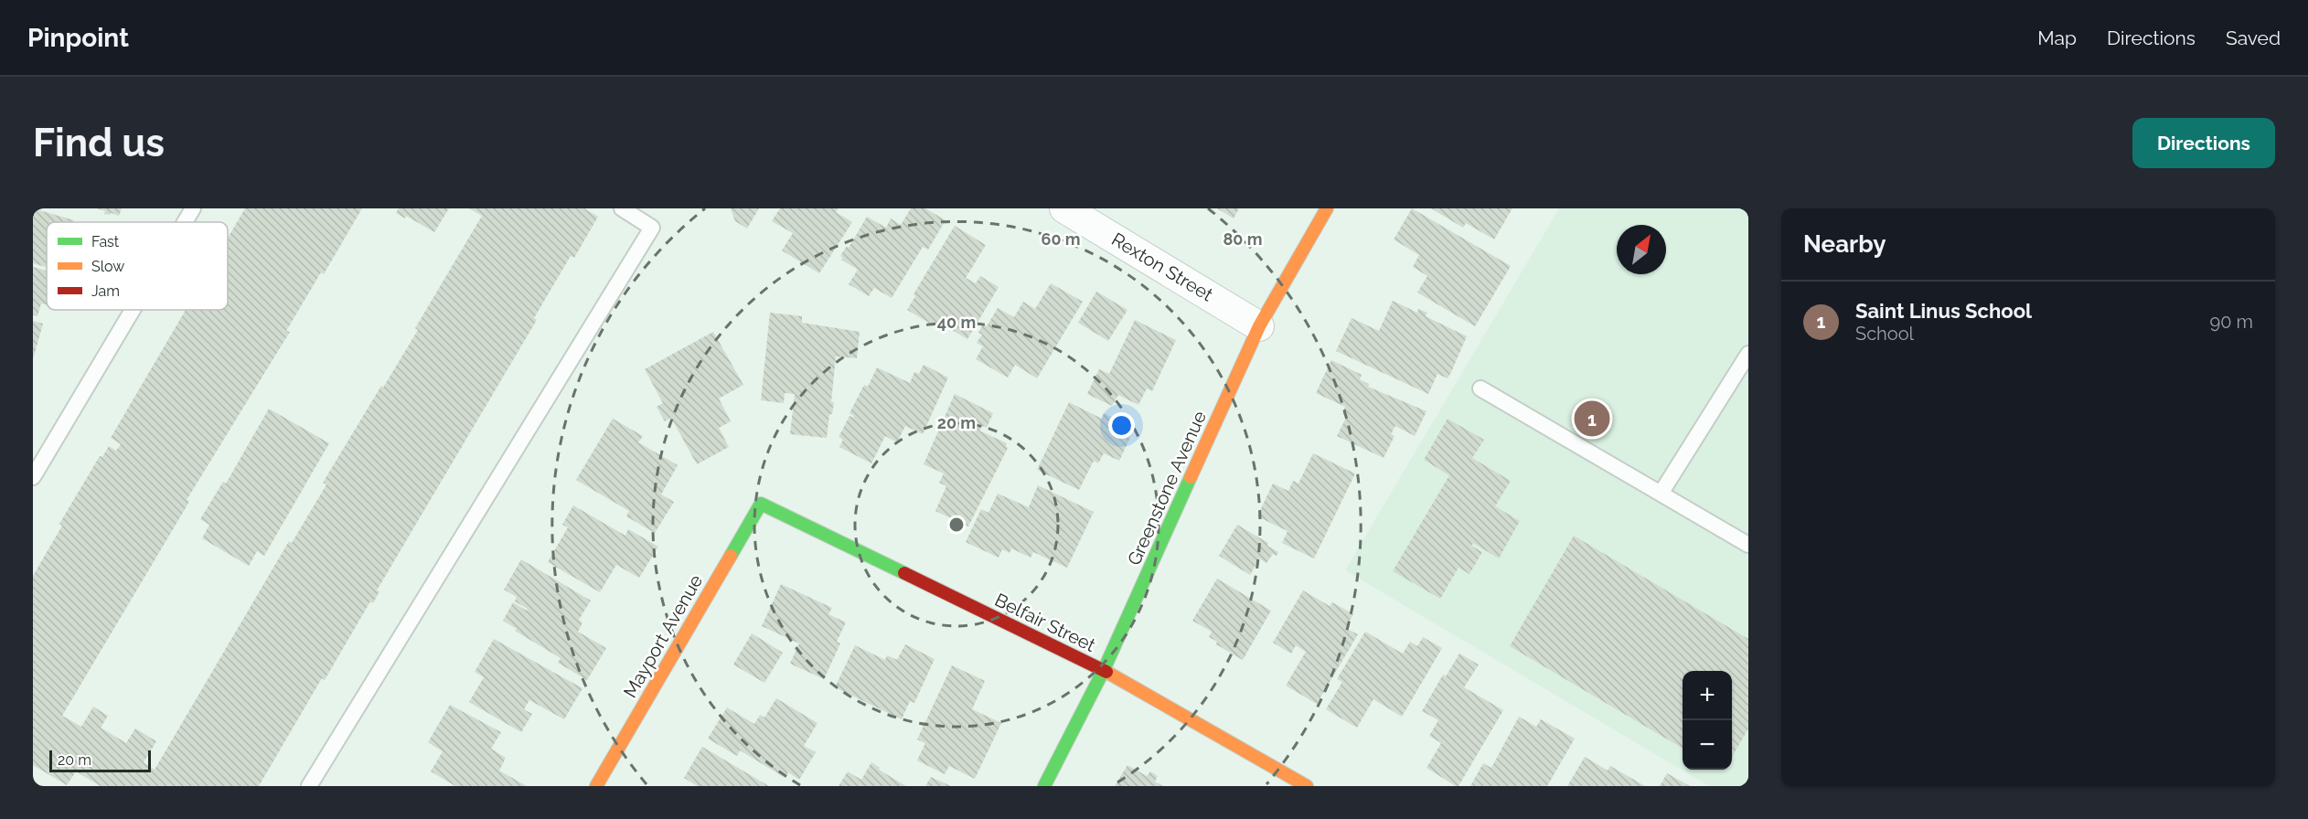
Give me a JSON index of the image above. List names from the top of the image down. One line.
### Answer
{"streets":{"street":["Rexton Street","Greenstone Avenue","Belfair Street","Mayport Avenue"]},"crossings":[["Rexton Street","Greenstone Avenue"],["Greenstone Avenue","Belfair Street"],["Belfair Street","Mayport Avenue"]],"legend":["Fast","Slow","Jam"],"scale_bar":"20 m","north":"top right","page":{"header":"Pinpoint","nav":["Map","Directions","Saved"],"buttons":"Directions","title":"Find us","heading":"Nearby","list":[{"mark":"1","name":"Saint Linus School","note":"School","value":"90 m"}],"pins":"1","map_buttons":["+","−"],"scale":"20 m"},"rings":["80 m","60 m","40 m","20 m"]}
